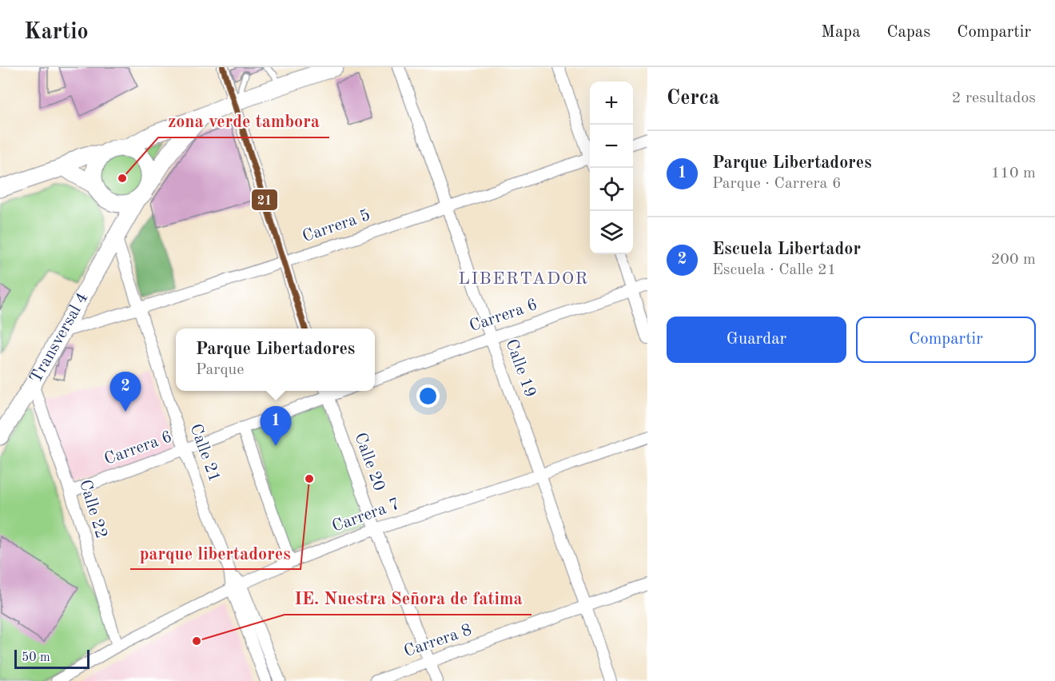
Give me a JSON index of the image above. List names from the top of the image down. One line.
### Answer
{"streets":{"main road":["Transversal 4"],"street":["Carrera 5","Carrera 6","Calle 19","Calle 21","Calle 20","Calle 22","Carrera 7","Carrera 8"]},"crossings":[["Carrera 5","Transversal 4"],["Carrera 5","Calle 19"],["Carrera 5","Calle 21"],["Carrera 6","Calle 19"],["Carrera 6","Calle 21"],["Carrera 6","Calle 20"],["Carrera 6","Calle 22"],["Transversal 4","Calle 21"],["Transversal 4","Calle 22"],["Calle 19","Carrera 7"],["Calle 19","Carrera 8"],["Calle 21","Carrera 7"],["Calle 20","Carrera 7"],["Calle 20","Carrera 8"],["Calle 22","Carrera 7"]],"districts":["LIBERTADOR"],"places":["zona verde tambora","parque libertadores","IE. Nuestra Señora de fatima"],"lines":["transit line 21"],"scale_bar":"50 m","page":{"header":"Kartio","nav":["Mapa","Capas","Compartir"],"heading":["Cerca","2 resultados"],"map_buttons":["+","−"],"list":[{"mark":"1","name":"Parque Libertadores","note":"Parque · Carrera 6","value":"110 m"},{"mark":"2","name":"Escuela Libertador","note":"Escuela · Calle 21","value":"200 m"}],"buttons":["Guardar","Compartir"],"popup":["Parque Libertadores","Parque"],"pins":["2","1"],"scale":"50 m"}}
